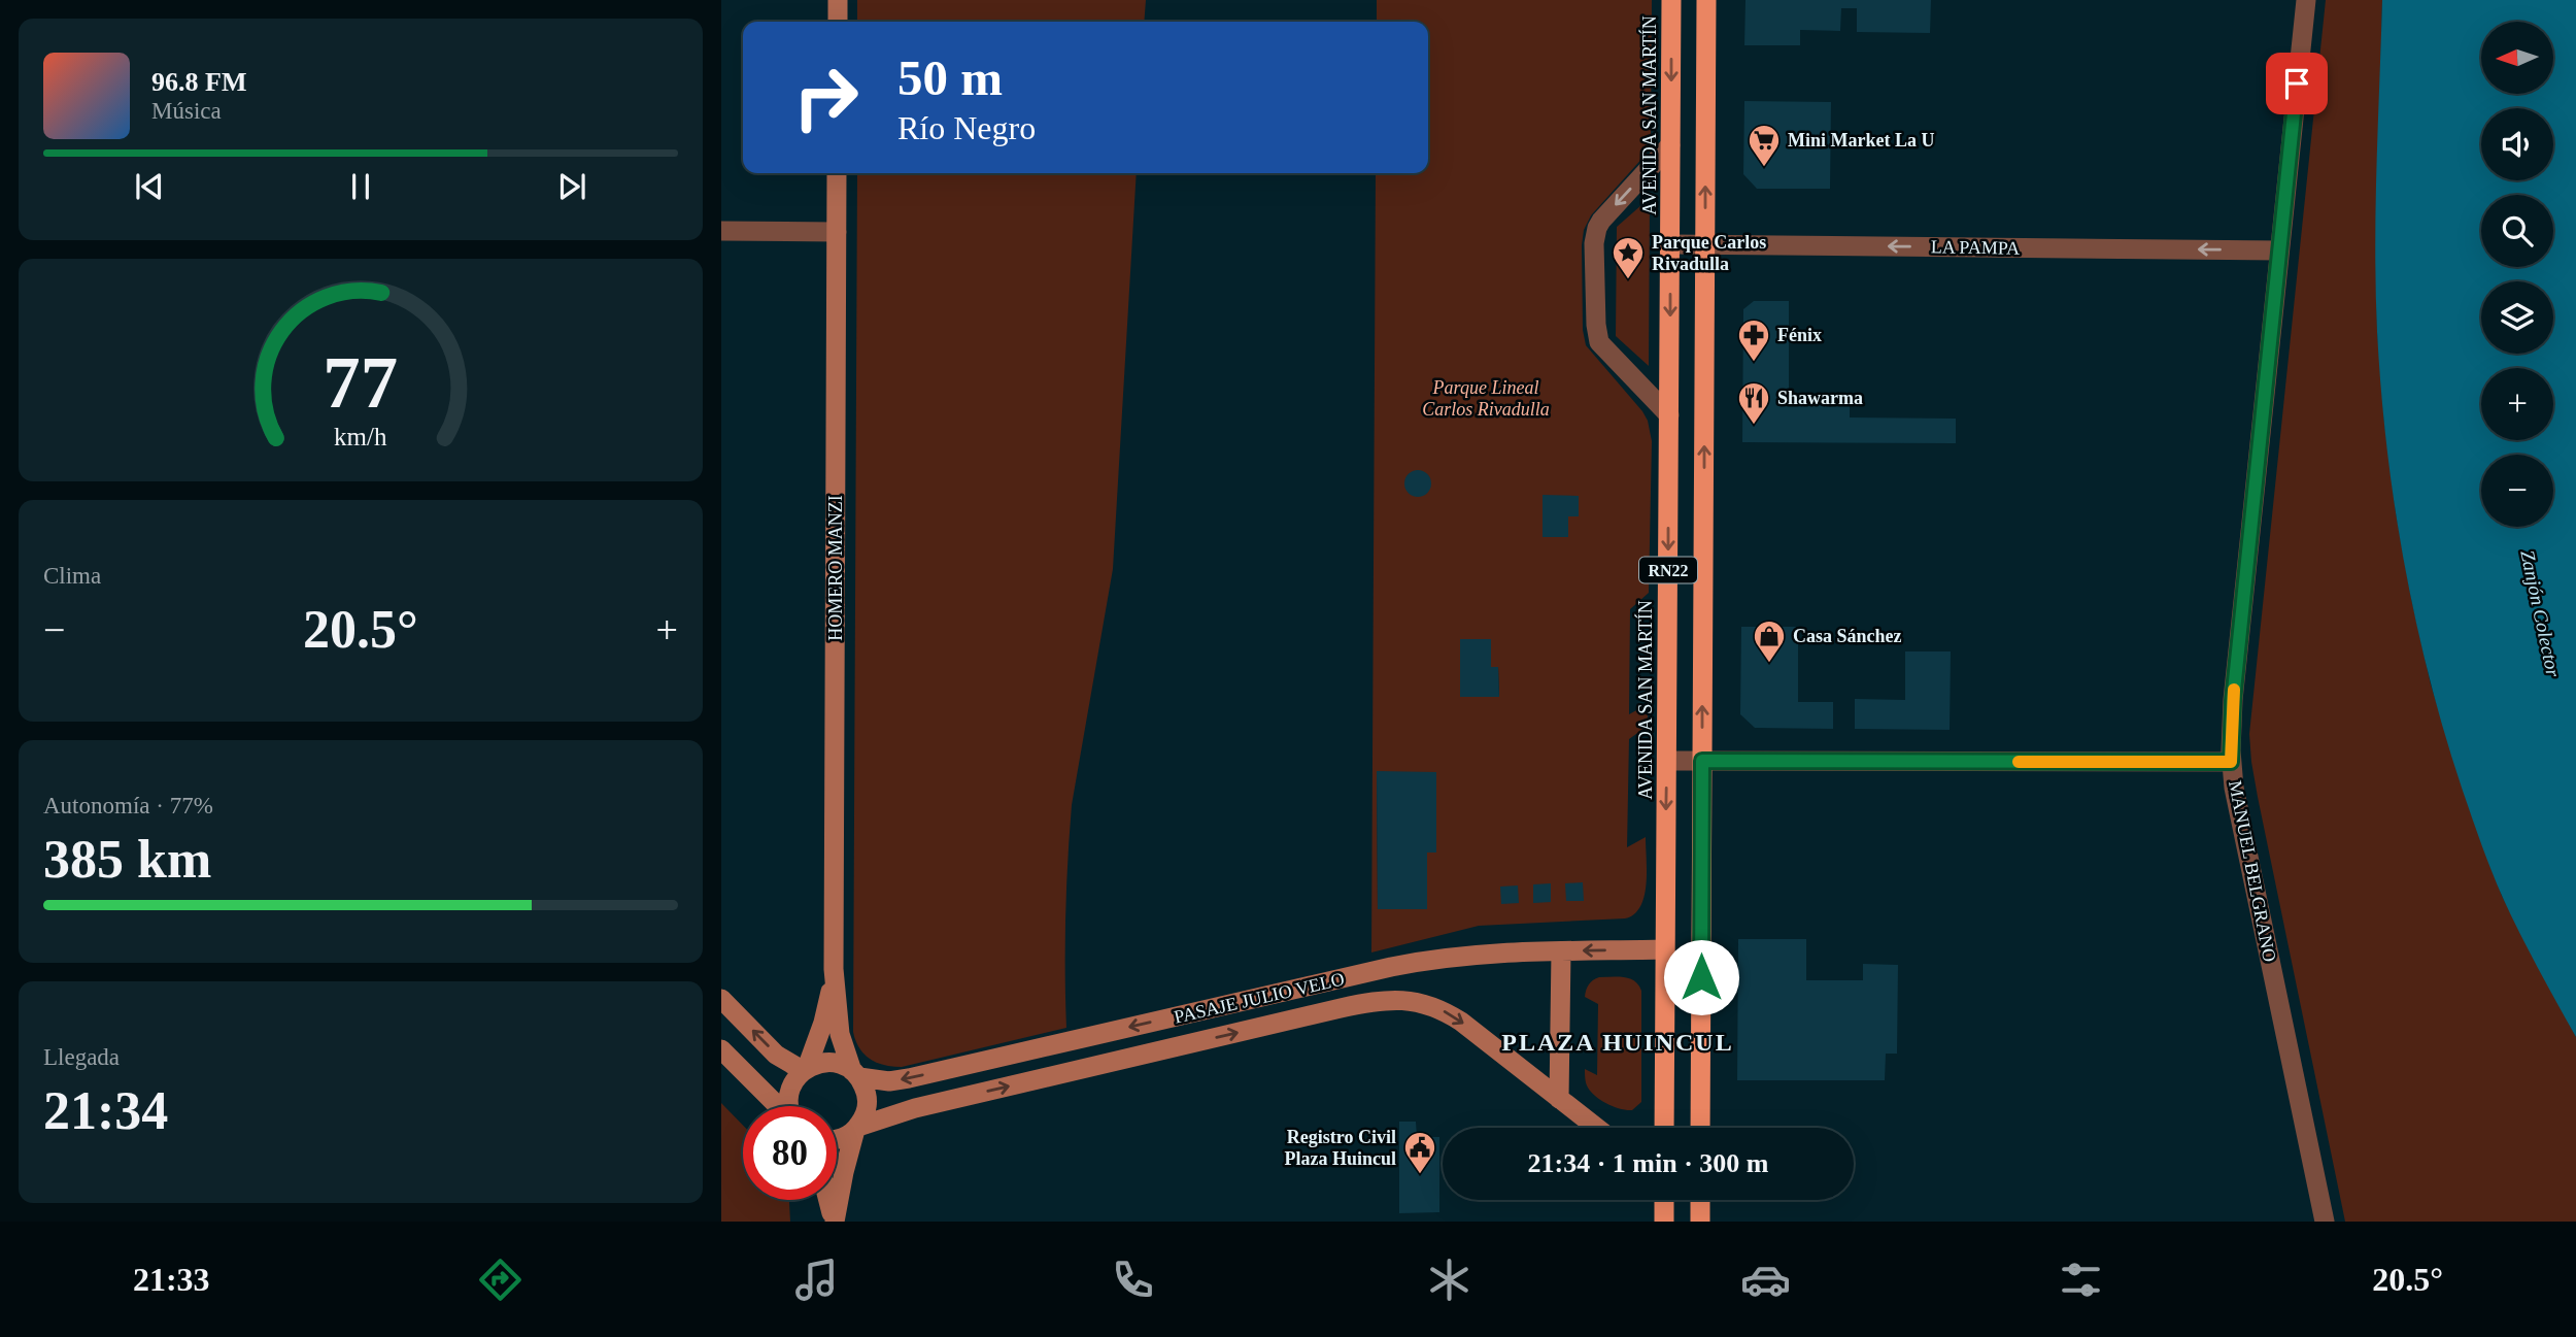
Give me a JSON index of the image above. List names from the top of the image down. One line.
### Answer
{"streets":{"highway":["AVENIDA SAN MARTÍN","RN22"],"main road":["HOMERO MANZI","PASAJE JULIO VELO"],"street":["LA PAMPA","MANUEL BELGRANO"]},"crossings":[["AVENIDA SAN MARTÍN","LA PAMPA"],["AVENIDA SAN MARTÍN","PASAJE JULIO VELO"],["LA PAMPA","RN22"],["LA PAMPA","MANUEL BELGRANO"],["HOMERO MANZI","PASAJE JULIO VELO"]],"one_way":["LA PAMPA"],"districts":["PLAZA HUINCUL"],"water":["Zanjón Colector"],"parks":["Parque Lineal Carlos Rivadulla"],"places":{"supermarket":["Mini Market La U"],"place":["Parque Carlos Rivadulla"],"pharmacy":["Fénix"],"restaurant":["Shawarma"],"shop":["Casa Sánchez"],"public building":["Registro Civil Plaza Huincul"]},"north":"left","page":{"map_buttons":["+","−"],"turn":["50 m","Río Negro"],"song":["96.8 FM","Música"],"tile":["Clima",["Autonomía · 77%","385 km"],["Llegada","21:34"]],"heat":["−","20.5°","+"],"limit":"80","trip":"21:34 · 1 min · 300 m","tabs":["21:33","20.5°"],"gauge":["77","km/h"]}}
